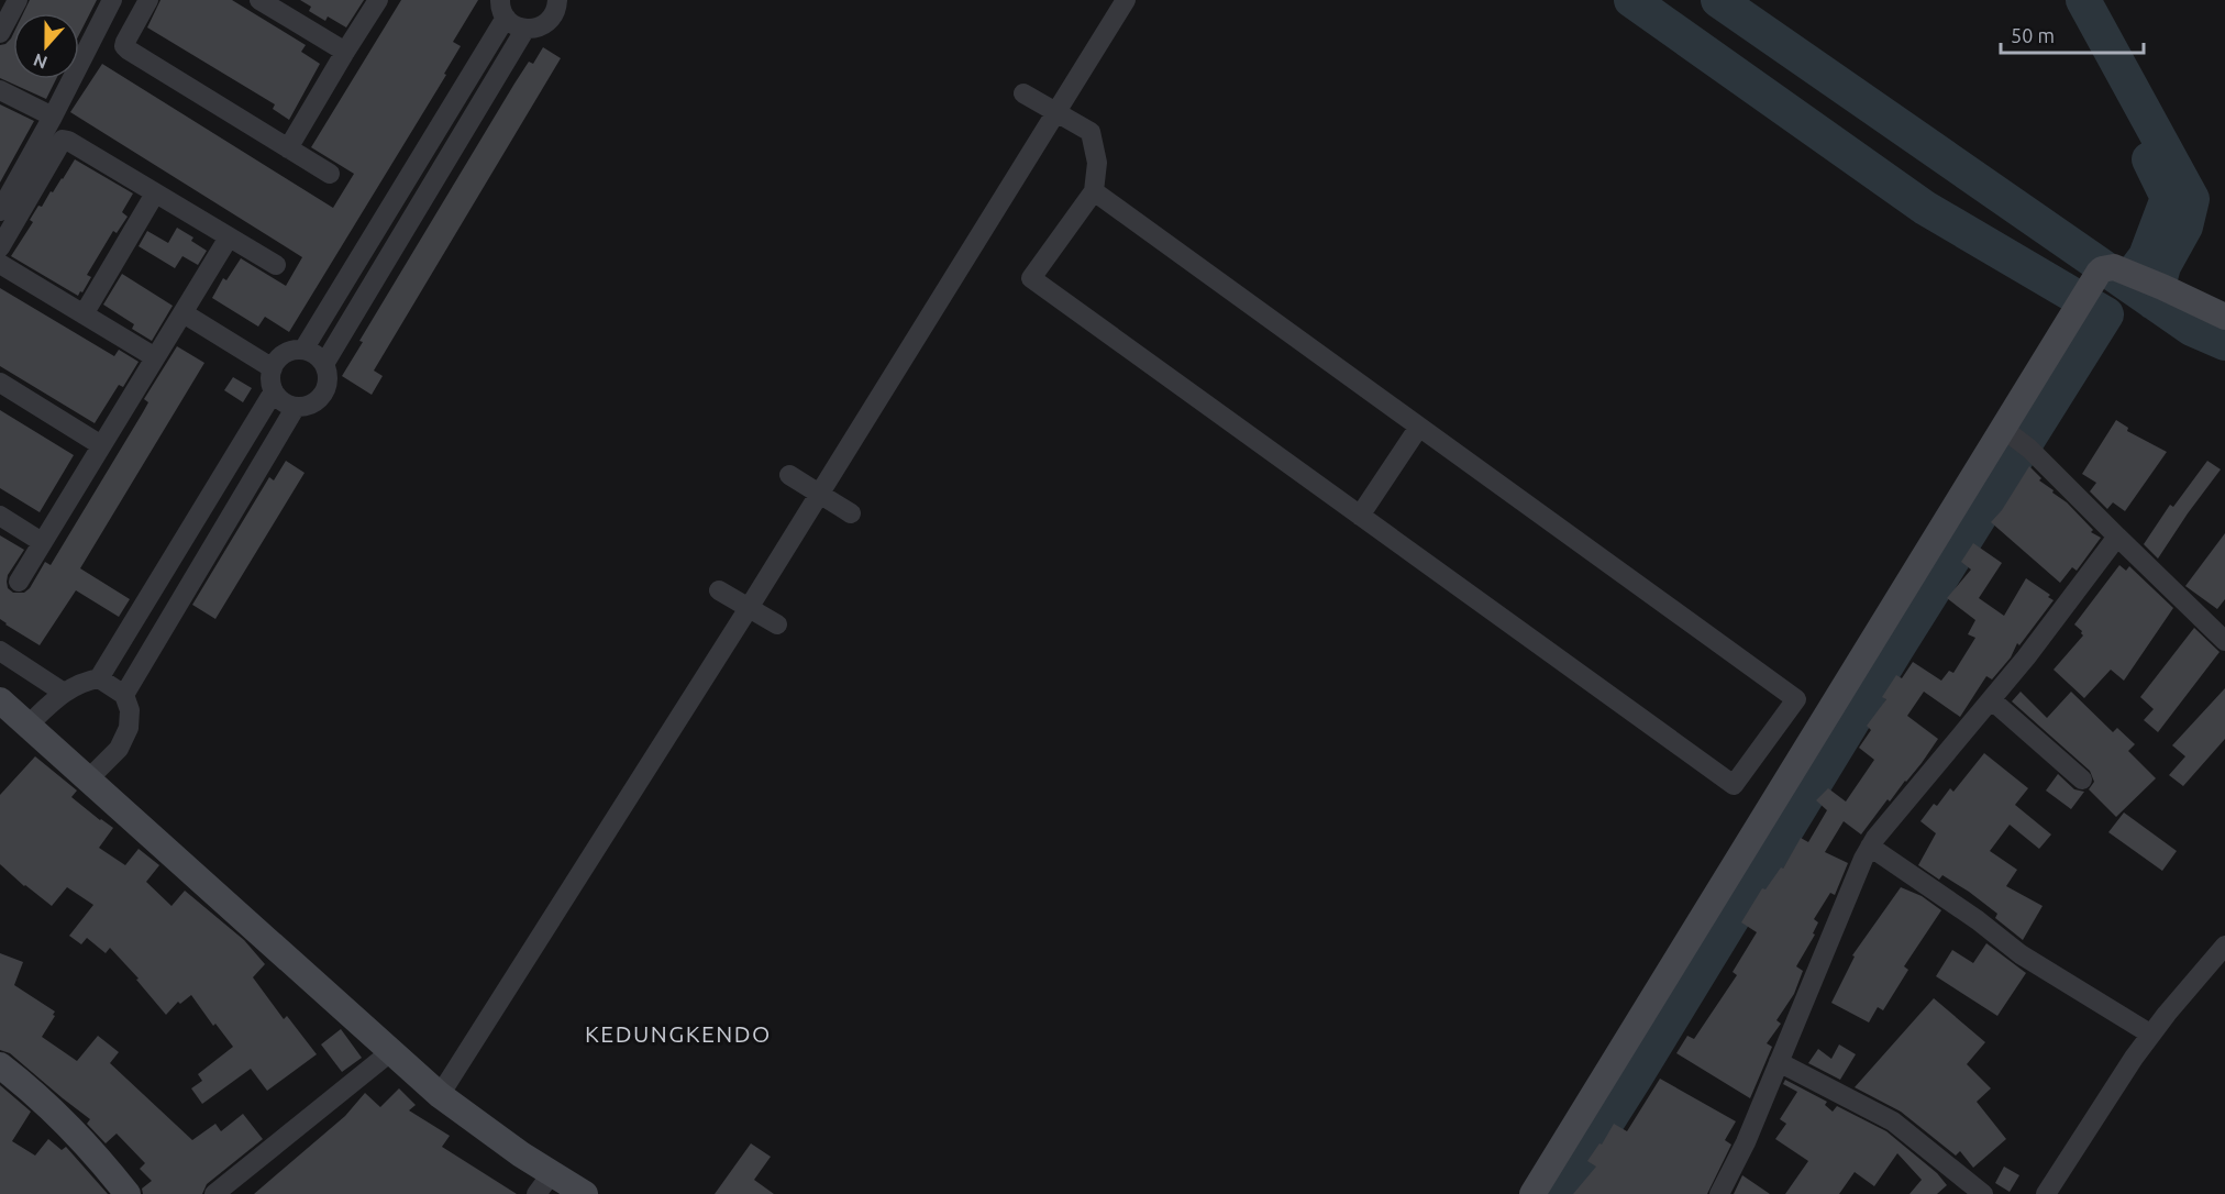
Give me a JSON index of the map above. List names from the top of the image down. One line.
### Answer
{"districts":["KEDUNGKENDO"],"scale_bar":"50 m","north":"bottom"}
